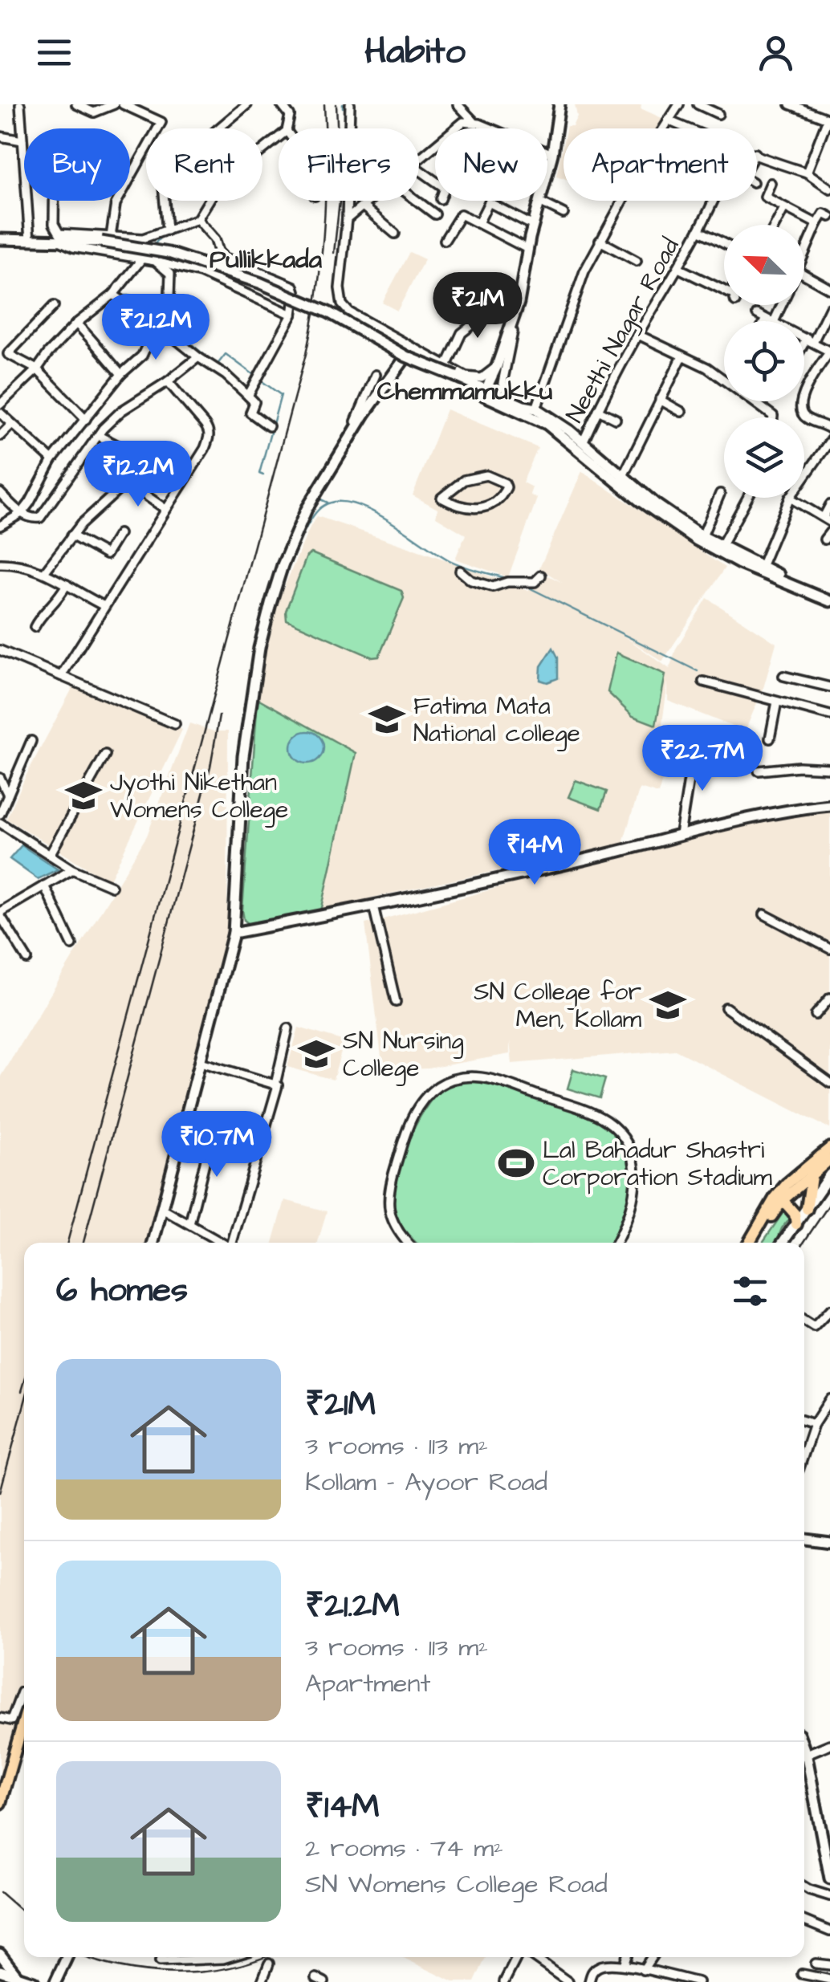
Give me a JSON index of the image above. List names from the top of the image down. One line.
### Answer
{"streets":{"street":["Neethi Nagar Road"]},"districts":["Pullikkada","Chemmamukku"],"places":{"school or university":["Fatima Mata National college","Jyothi Nikethan Womens College","SN College for Men, Kollam","SN Nursing College"],"sports":["Lal Bahadur Shastri Corporation Stadium"]},"north":"top left","page":{"header":"Habito","chip":["Buy","Rent","Filters","New","Apartment"],"price":["₹21M","₹21.2M","₹12.2M","₹22.7M","₹14M","₹10.7M"],"heading":"6 homes","list":[{"name":"₹21M","note":"3 rooms · 113 m² · Kollam - Ayoor Road"},{"name":"₹21.2M","note":"3 rooms · 113 m² · Apartment"},{"name":"₹14M","note":"2 rooms · 74 m² · SN Womens College Road"}]}}
